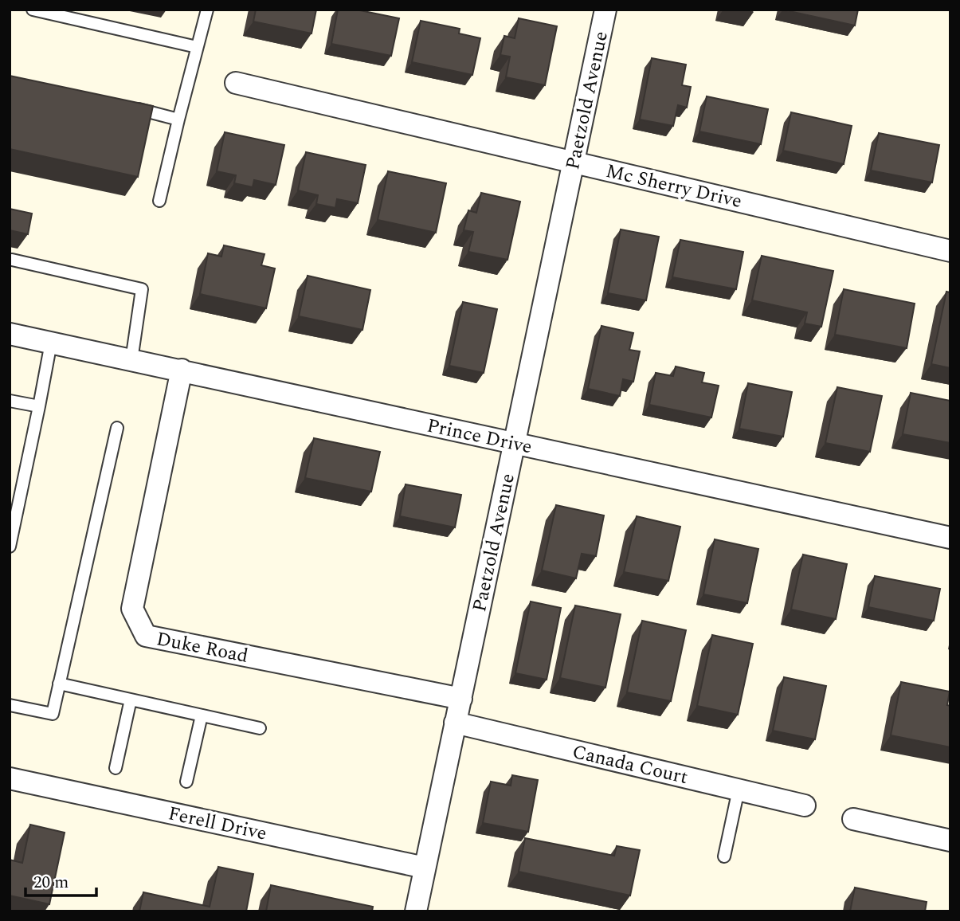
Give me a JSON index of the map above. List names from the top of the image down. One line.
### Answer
{"streets":{"street":["Paetzold Avenue","Mc Sherry Drive","Prince Drive","Duke Road","Canada Court","Ferell Drive"]},"crossings":[["Paetzold Avenue","Mc Sherry Drive"],["Paetzold Avenue","Prince Drive"],["Paetzold Avenue","Duke Road"],["Paetzold Avenue","Canada Court"],["Paetzold Avenue","Ferell Drive"],["Prince Drive","Duke Road"]],"scale_bar":"20 m"}
